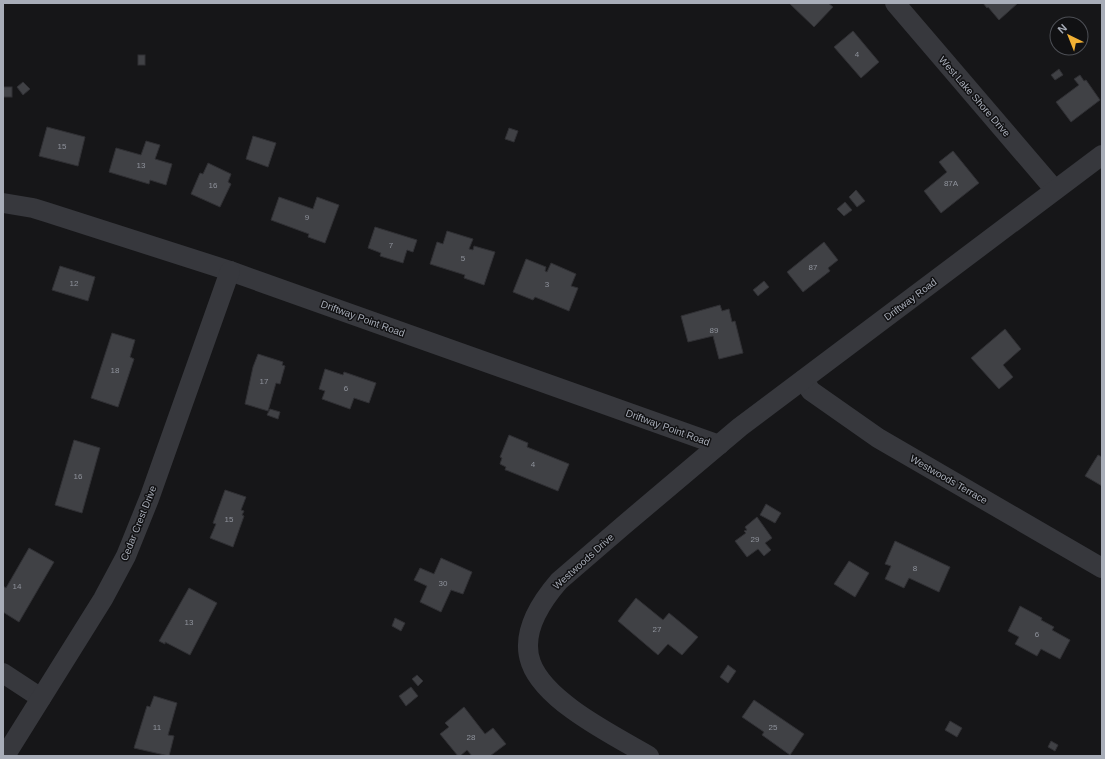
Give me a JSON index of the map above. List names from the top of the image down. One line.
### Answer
{"streets":{"street":["West Lake Shore Drive","Driftway Road","Driftway Point Road","Westwoods Terrace","Cedar Crest Drive","Westwoods Drive"]},"crossings":[["West Lake Shore Drive","Driftway Road"],["Driftway Road","Driftway Point Road"],["Driftway Road","Westwoods Terrace"],["Driftway Road","Westwoods Drive"],["Driftway Point Road","Cedar Crest Drive"],["Driftway Point Road","Westwoods Drive"]],"house_numbers":["4","15","13","87A","16","9","7","5","87","12","3","89","18","17","6","4","16","15","29","8","30","14","13","27","6","11","25","28"],"north":"top left"}
